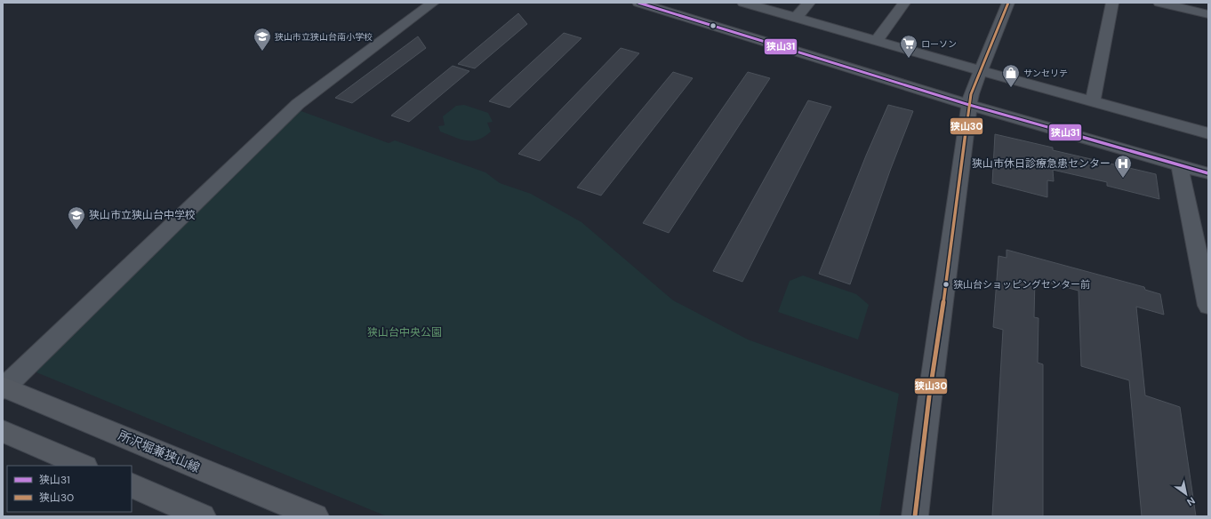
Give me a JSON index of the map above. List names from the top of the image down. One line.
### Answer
{"streets":{"main road":["所沢堀兼狭山線"]},"parks":["狭山台中央公園"],"places":{"school or university":["狭山市立狭山台南小学校","狭山市立狭山台中学校"],"supermarket":["ローソン"],"shop":["サンセリテ"],"hospital":["狭山市休日診療急患センター"],"other":["狭山台ショッピングセンター前"]},"lines":["transit line 狭山31","transit line 狭山30"],"legend":["狭山31","狭山30"],"north":"bottom right"}
